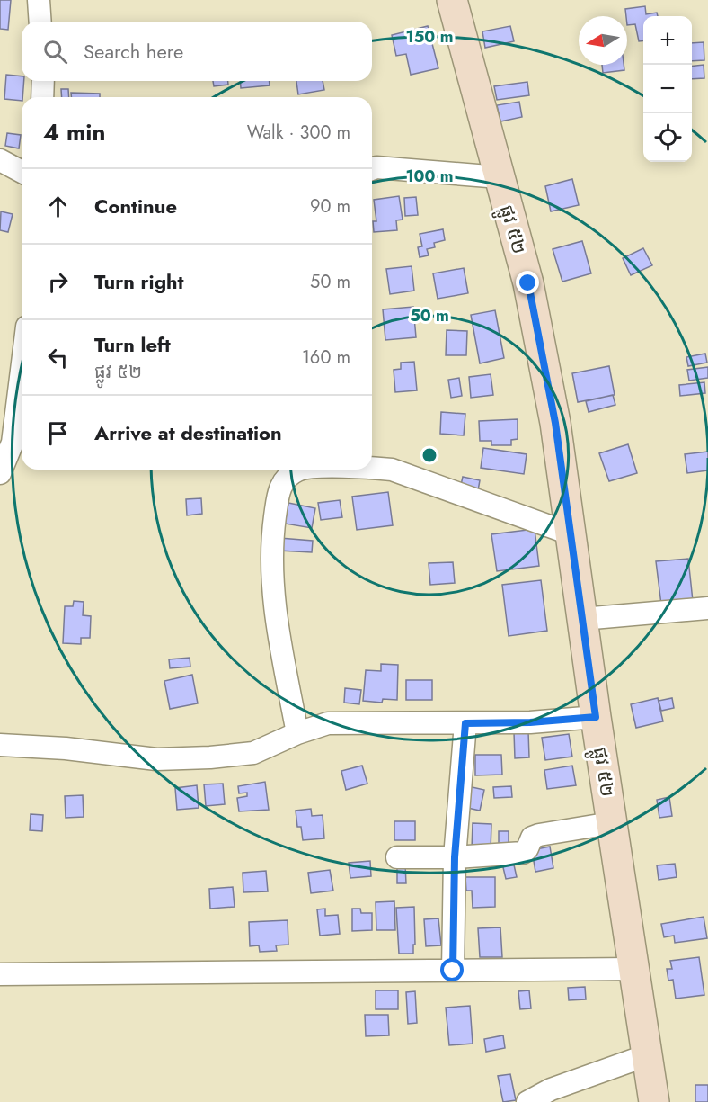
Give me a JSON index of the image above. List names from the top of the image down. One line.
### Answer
{"streets":{"street":["ផ្លូវ ៥២"]},"north":"left","page":{"map_buttons":["+","−"],"search":"Search here","heading":["4 min","Walk · 300 m"],"list":[["Continue","90 m"],["Turn right","50 m"],["Turn left","ផ្លូវ ៥២","160 m"],"Arrive at destination"]},"rings":["150 m","100 m","50 m"]}
